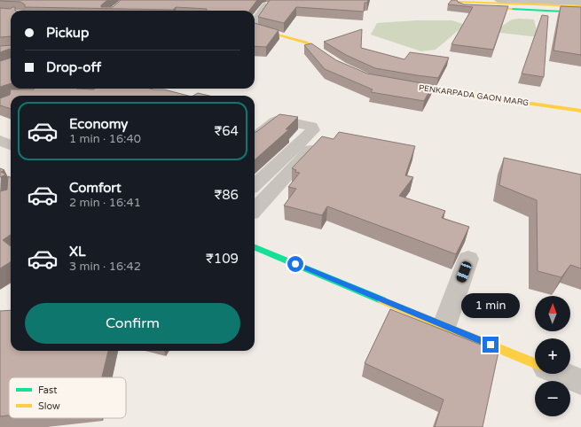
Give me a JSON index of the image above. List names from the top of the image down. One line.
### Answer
{"streets":{"street":["PENKARPADA GAON MARG"]},"legend":["Fast","Slow"],"north":"top","page":{"banner":["Pickup","Drop-off"],"list":[{"name":"Economy","note":"1 min · 16:40","value":"₹64"},{"name":"Comfort","note":"2 min · 16:41","value":"₹86"},{"name":"XL","note":"3 min · 16:42","value":"₹109"}],"bubble":"1 min","map_buttons":["+","−"],"buttons":"Confirm"}}
